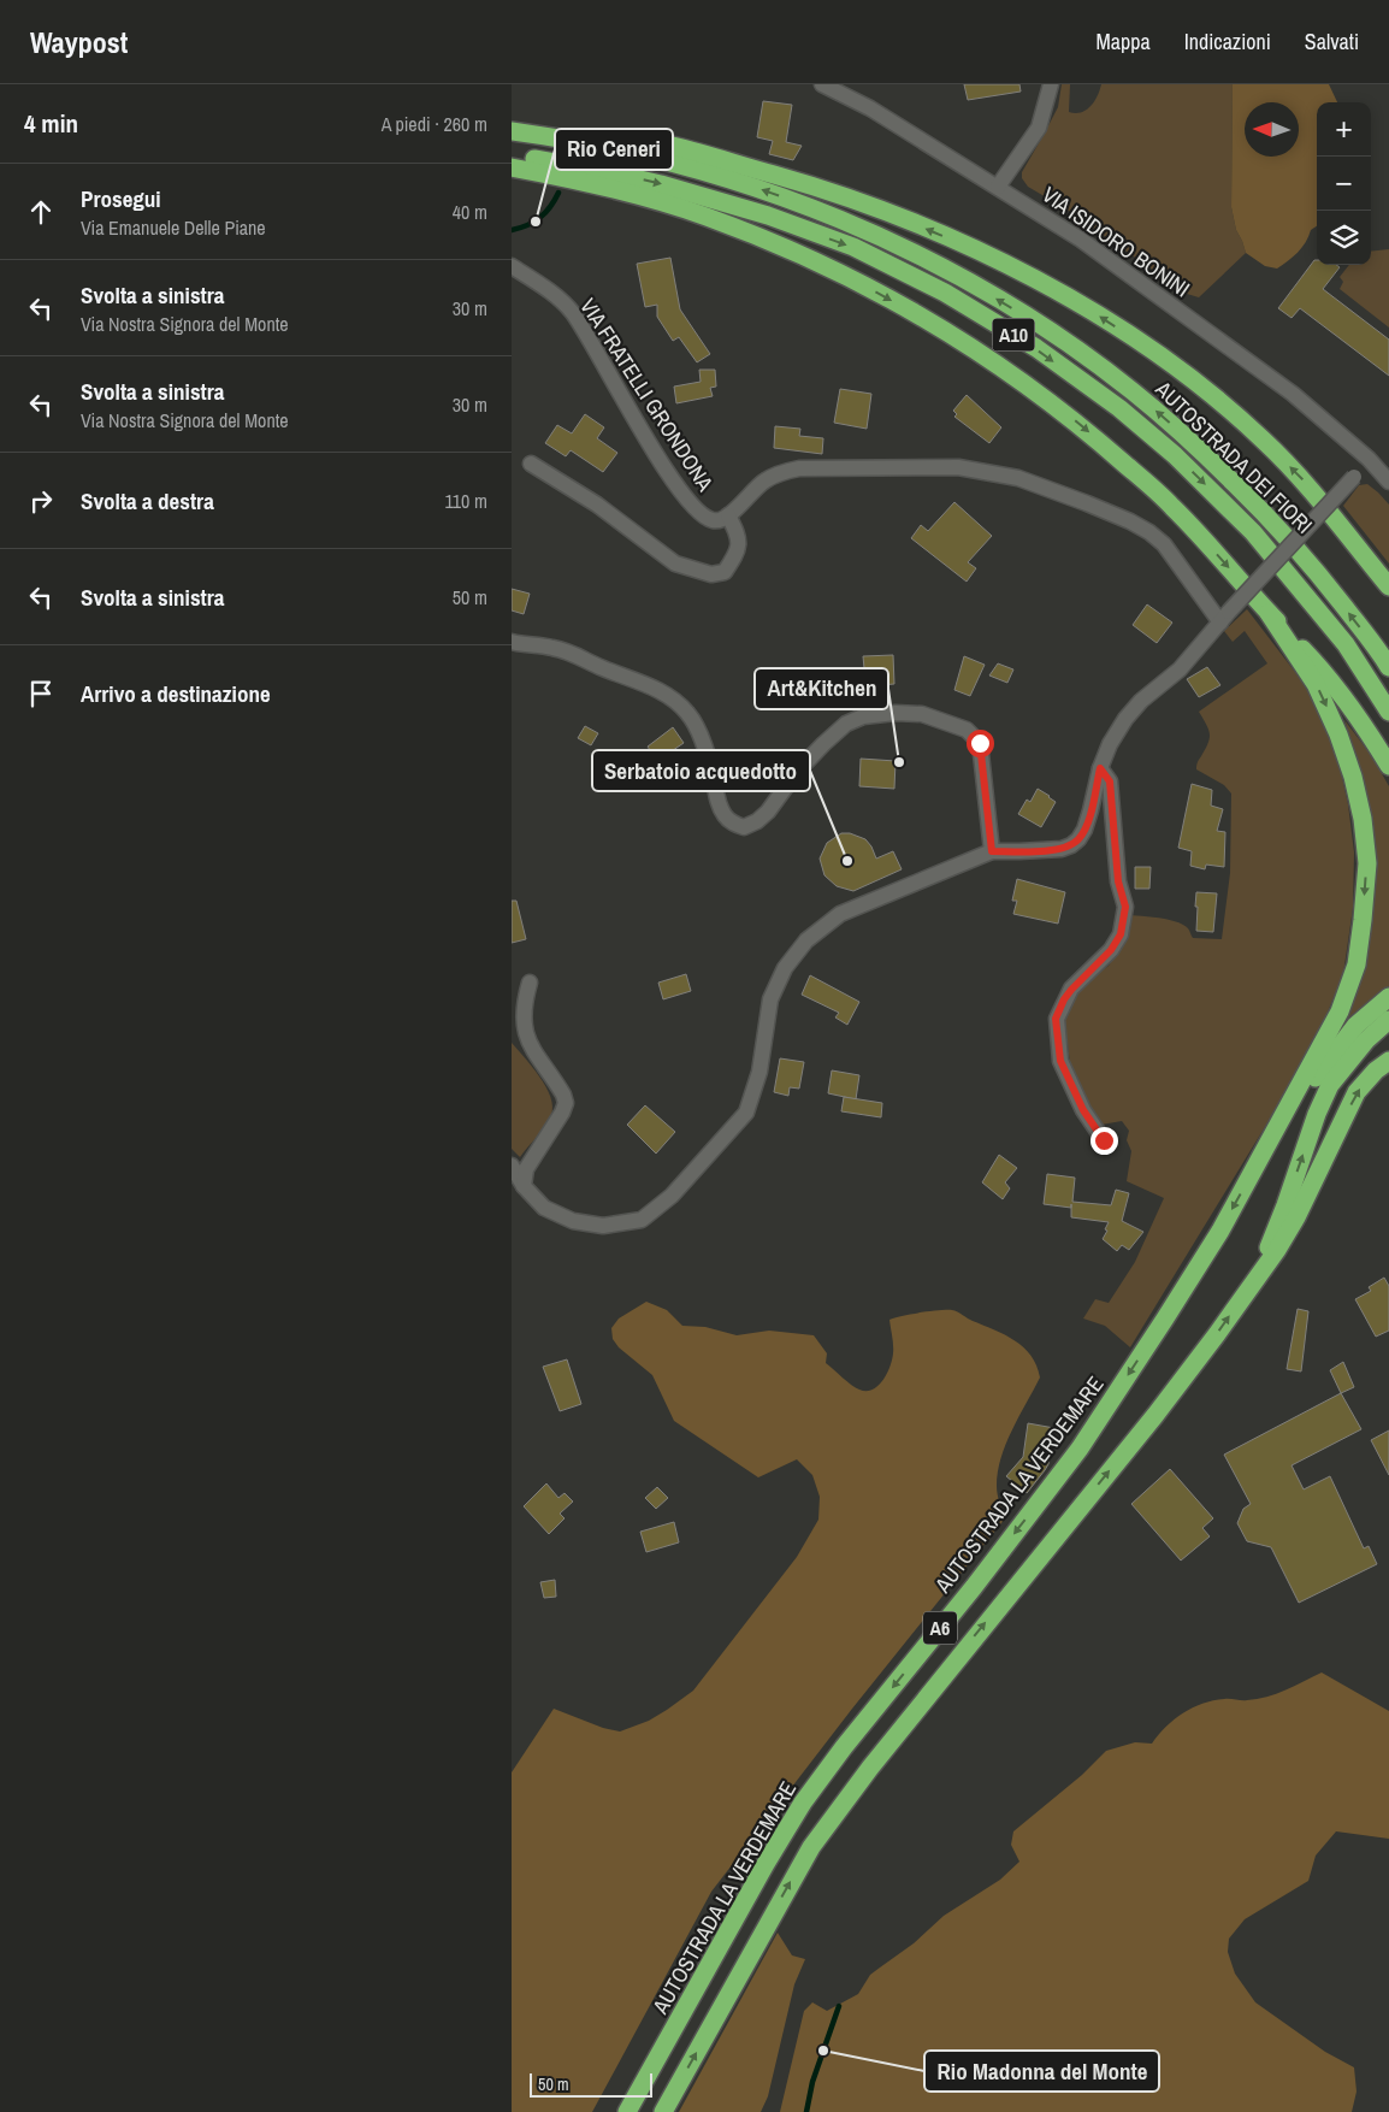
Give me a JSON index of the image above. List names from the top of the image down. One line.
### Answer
{"streets":{"highway":["A10","AUTOSTRADA DEI FIORI","AUTOSTRADA LA VERDEMARE","A6"],"street":["VIA ISIDORO BONINI","VIA FRATELLI GRONDONA"]},"crossings":[["A10","AUTOSTRADA DEI FIORI"]],"places":["Rio Ceneri","Art&Kitchen","Serbatoio acquedotto","Rio Madonna del Monte"],"scale_bar":"50 m","north":"left","page":{"header":"Waypost","nav":["Mappa","Indicazioni","Salvati"],"heading":["4 min","A piedi · 260 m"],"map_buttons":["+","−"],"list":[["Prosegui","Via Emanuele Delle Piane","40 m"],["Svolta a sinistra","Via Nostra Signora del Monte","30 m"],["Svolta a sinistra","Via Nostra Signora del Monte","30 m"],["Svolta a destra","110 m"],["Svolta a sinistra","50 m"],"Arrivo a destinazione"],"scale":"50 m"}}
